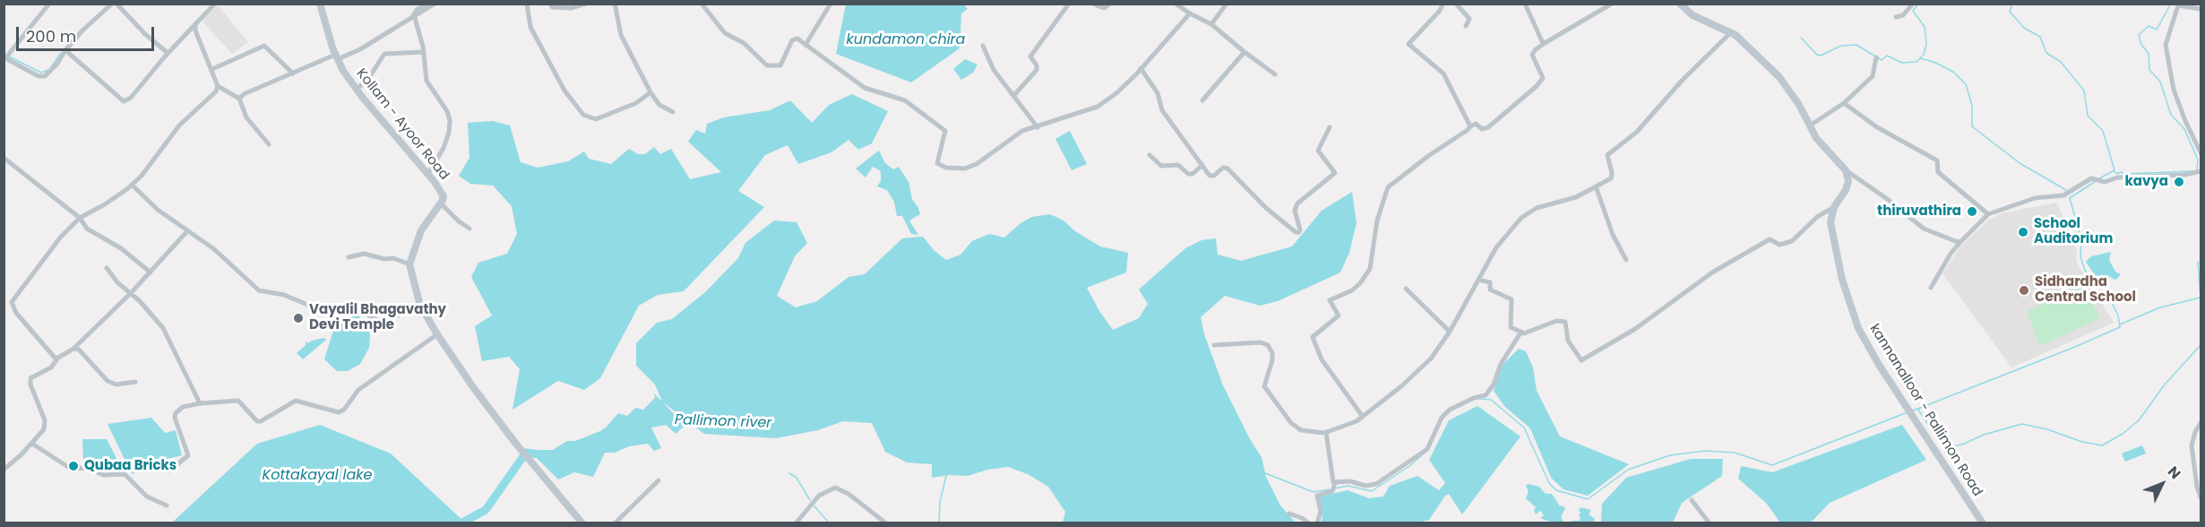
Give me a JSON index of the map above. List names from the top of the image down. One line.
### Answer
{"streets":{"street":["Kollam - Ayoor Road","kannanalloor - Pallimon Road"]},"water":["kundamon chira","Pallimon river","Kottakayal lake"],"places":["kavya","thiruvathira","School Auditorium","Sidhardha Central School","Vayalil Bhagavathy Devi Temple","Qubaa Bricks"],"scale_bar":"200 m","north":"top right"}
